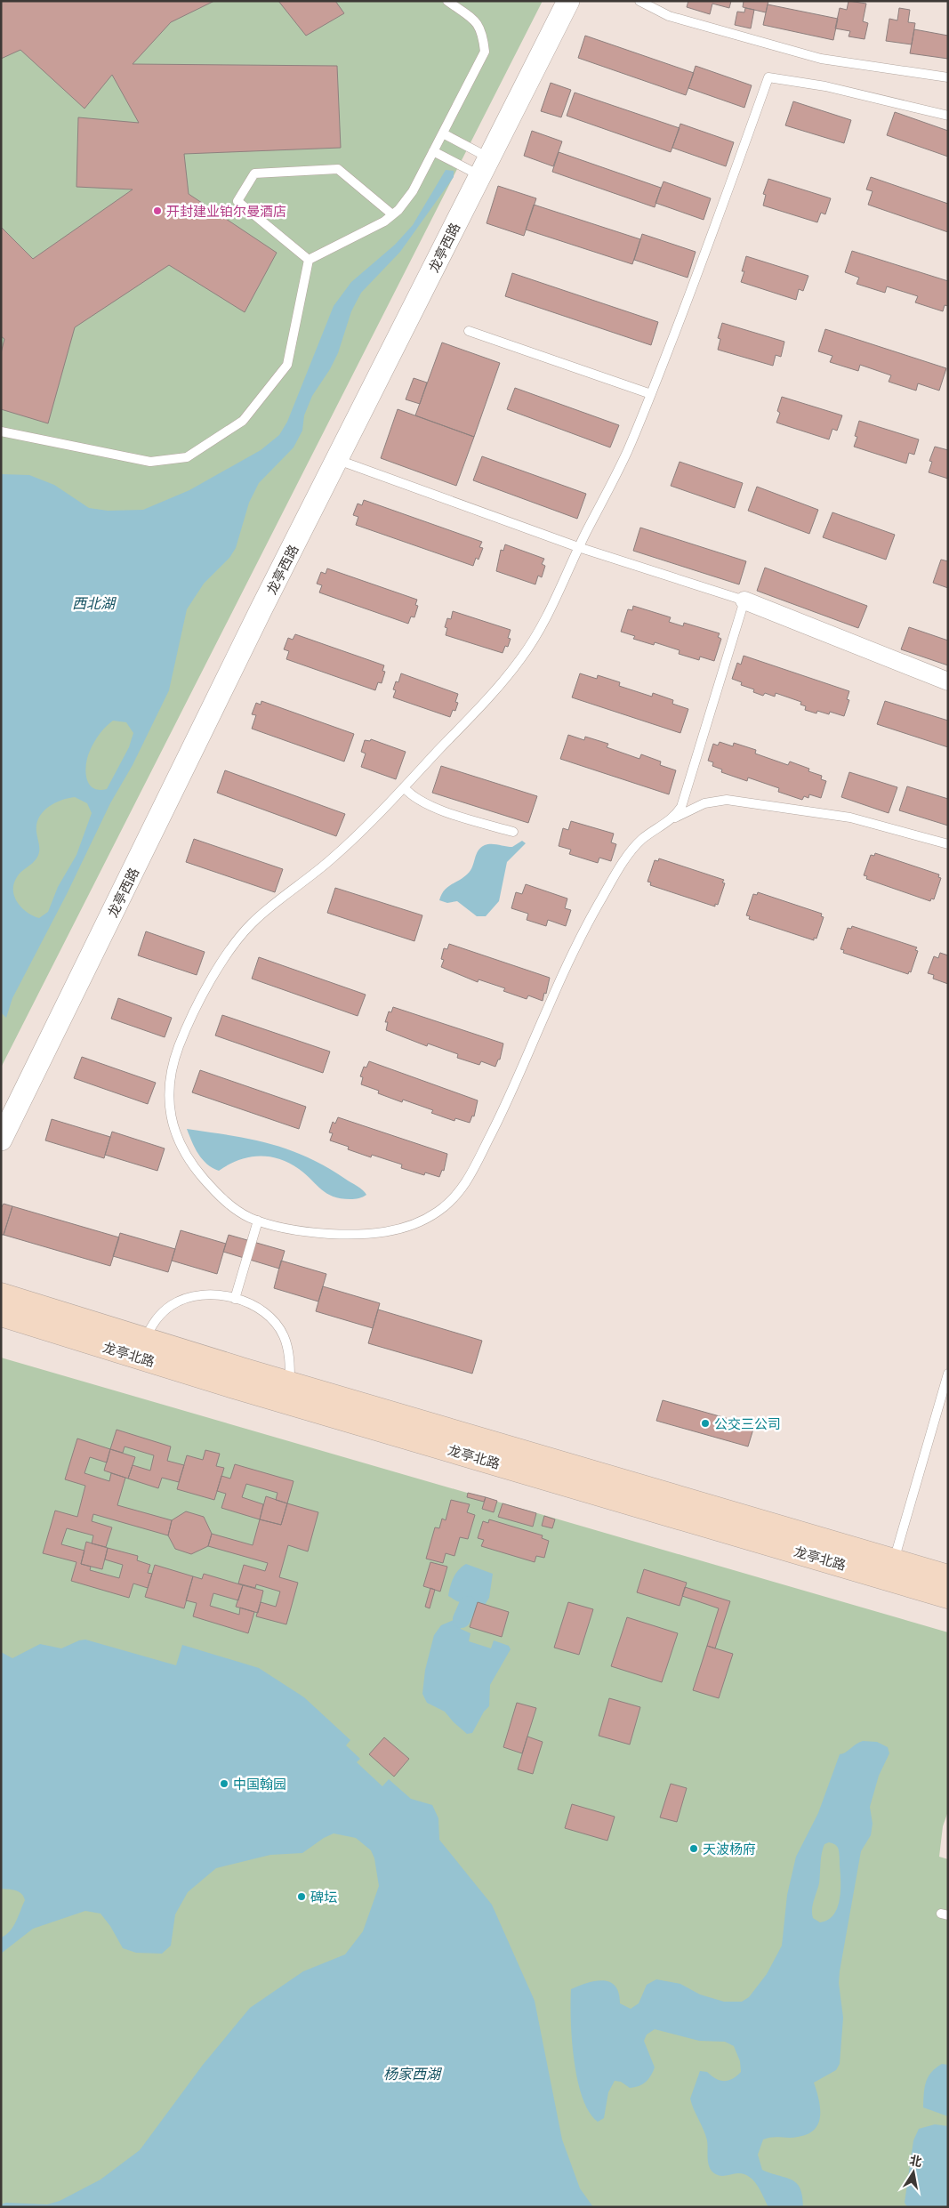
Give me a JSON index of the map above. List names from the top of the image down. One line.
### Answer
{"streets":{"main road":["龙亭北路"],"street":["龙亭西路"]},"water":["西北湖","杨家西湖"],"places":["开封建业铂尔曼酒店","公交三公司","中国翰园","天波杨府","碑坛"],"north":"top"}
